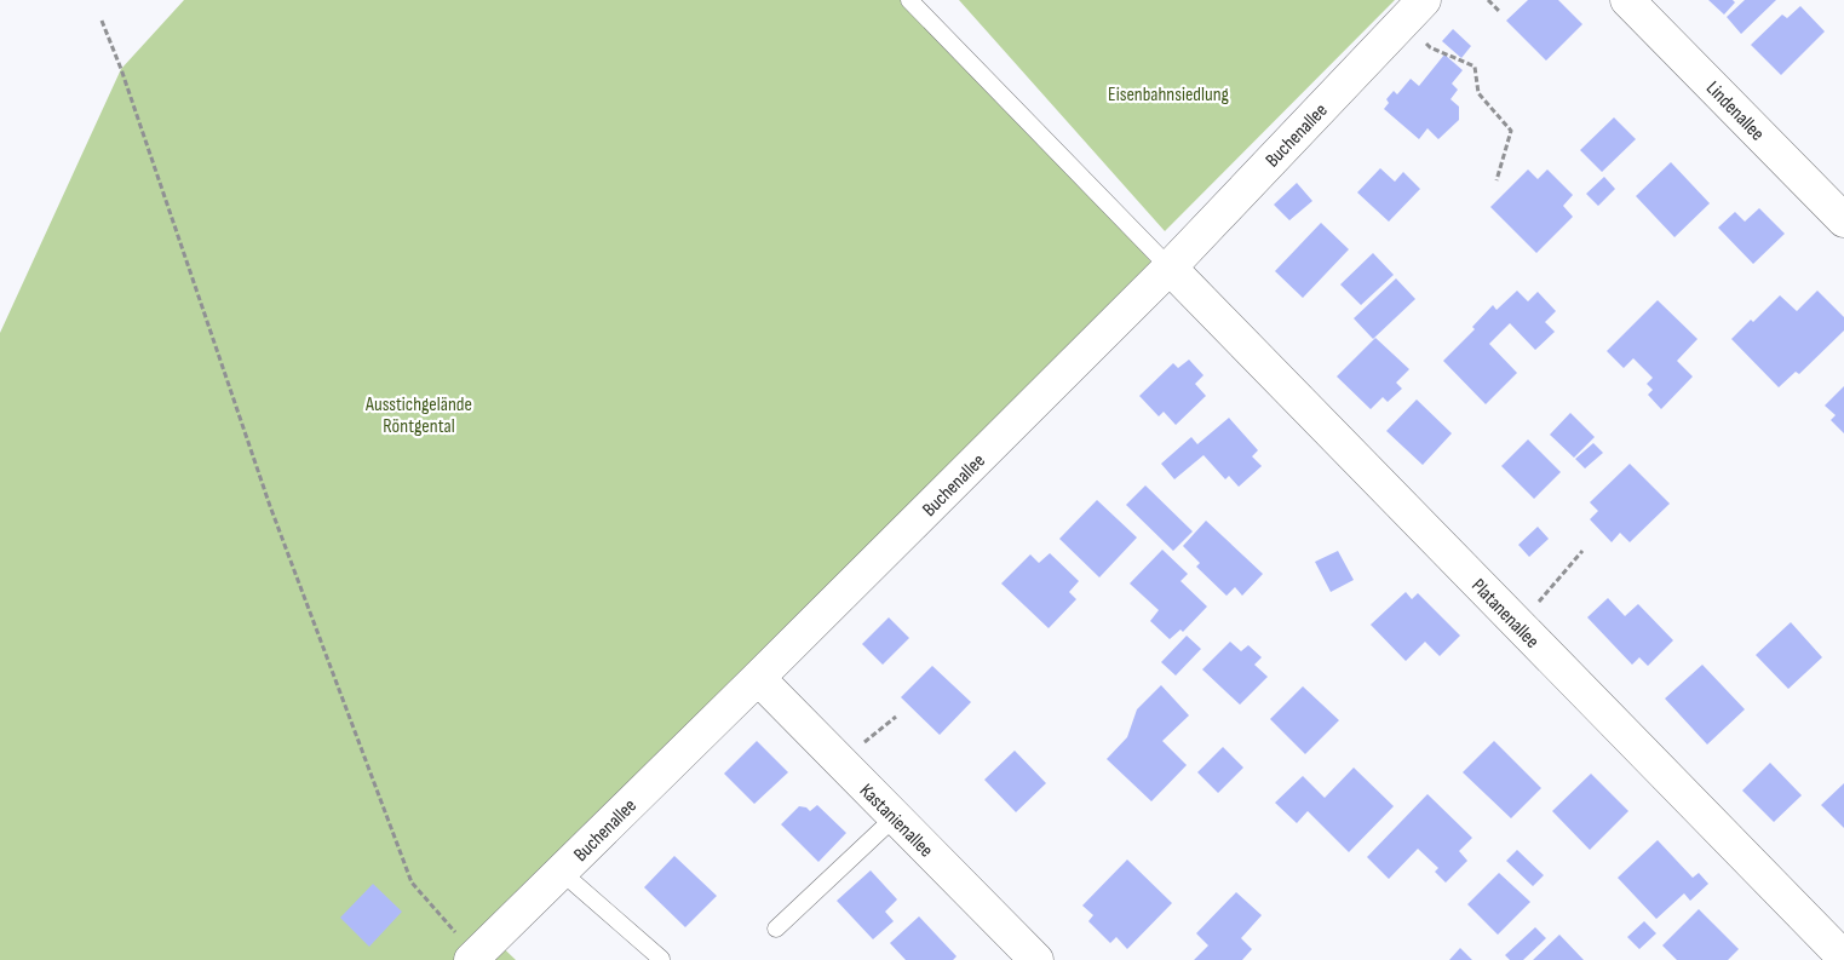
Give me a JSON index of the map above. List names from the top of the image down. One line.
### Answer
{"streets":{"street":["Lindenallee","Buchenallee","Platanenallee","Kastanienallee"]},"crossings":[["Buchenallee","Platanenallee"],["Buchenallee","Kastanienallee"]],"parks":["Eisenbahnsiedlung","Ausstichgelände Röntgental"]}
